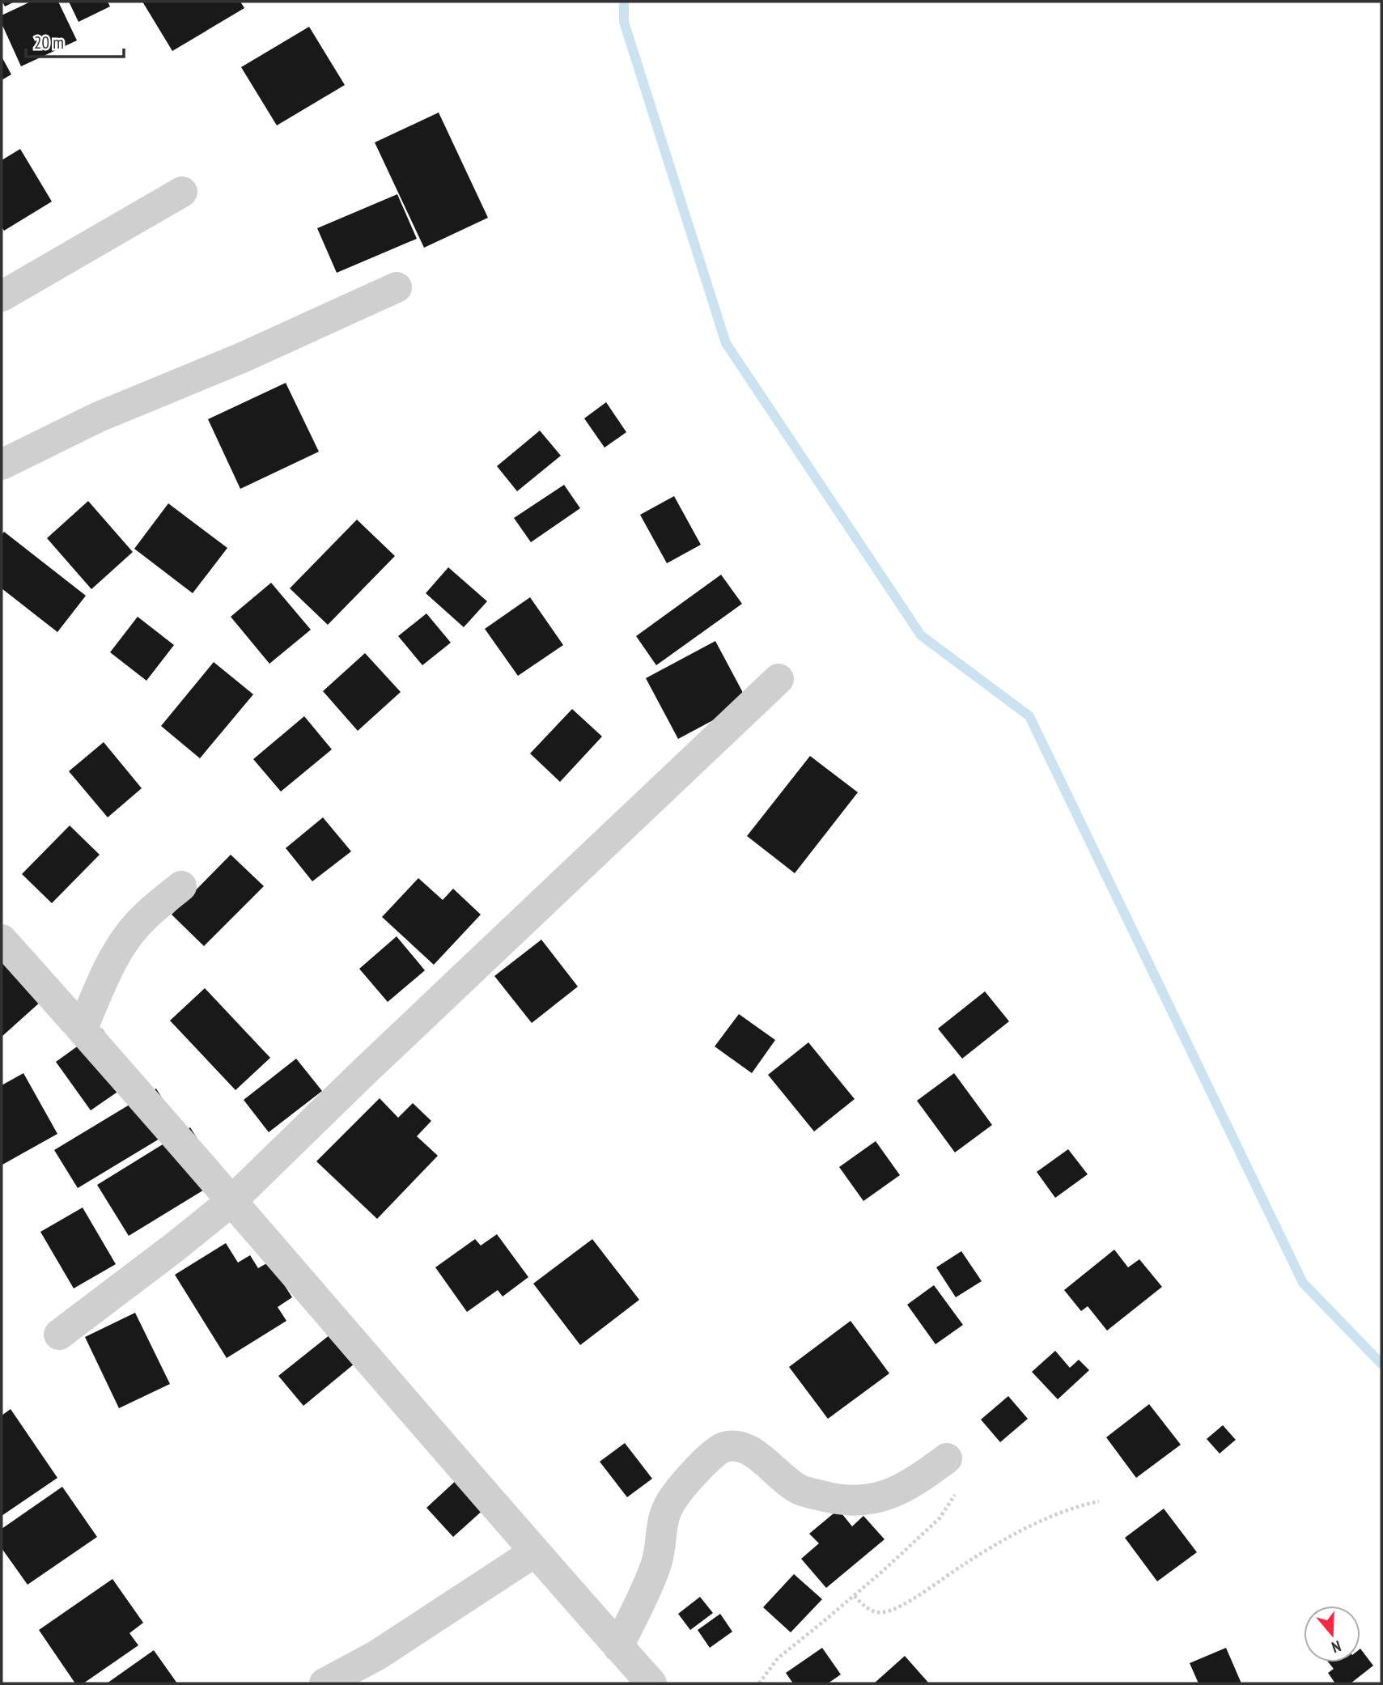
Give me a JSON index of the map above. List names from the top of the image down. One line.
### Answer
{"scale_bar":"20 m","north":"bottom"}
